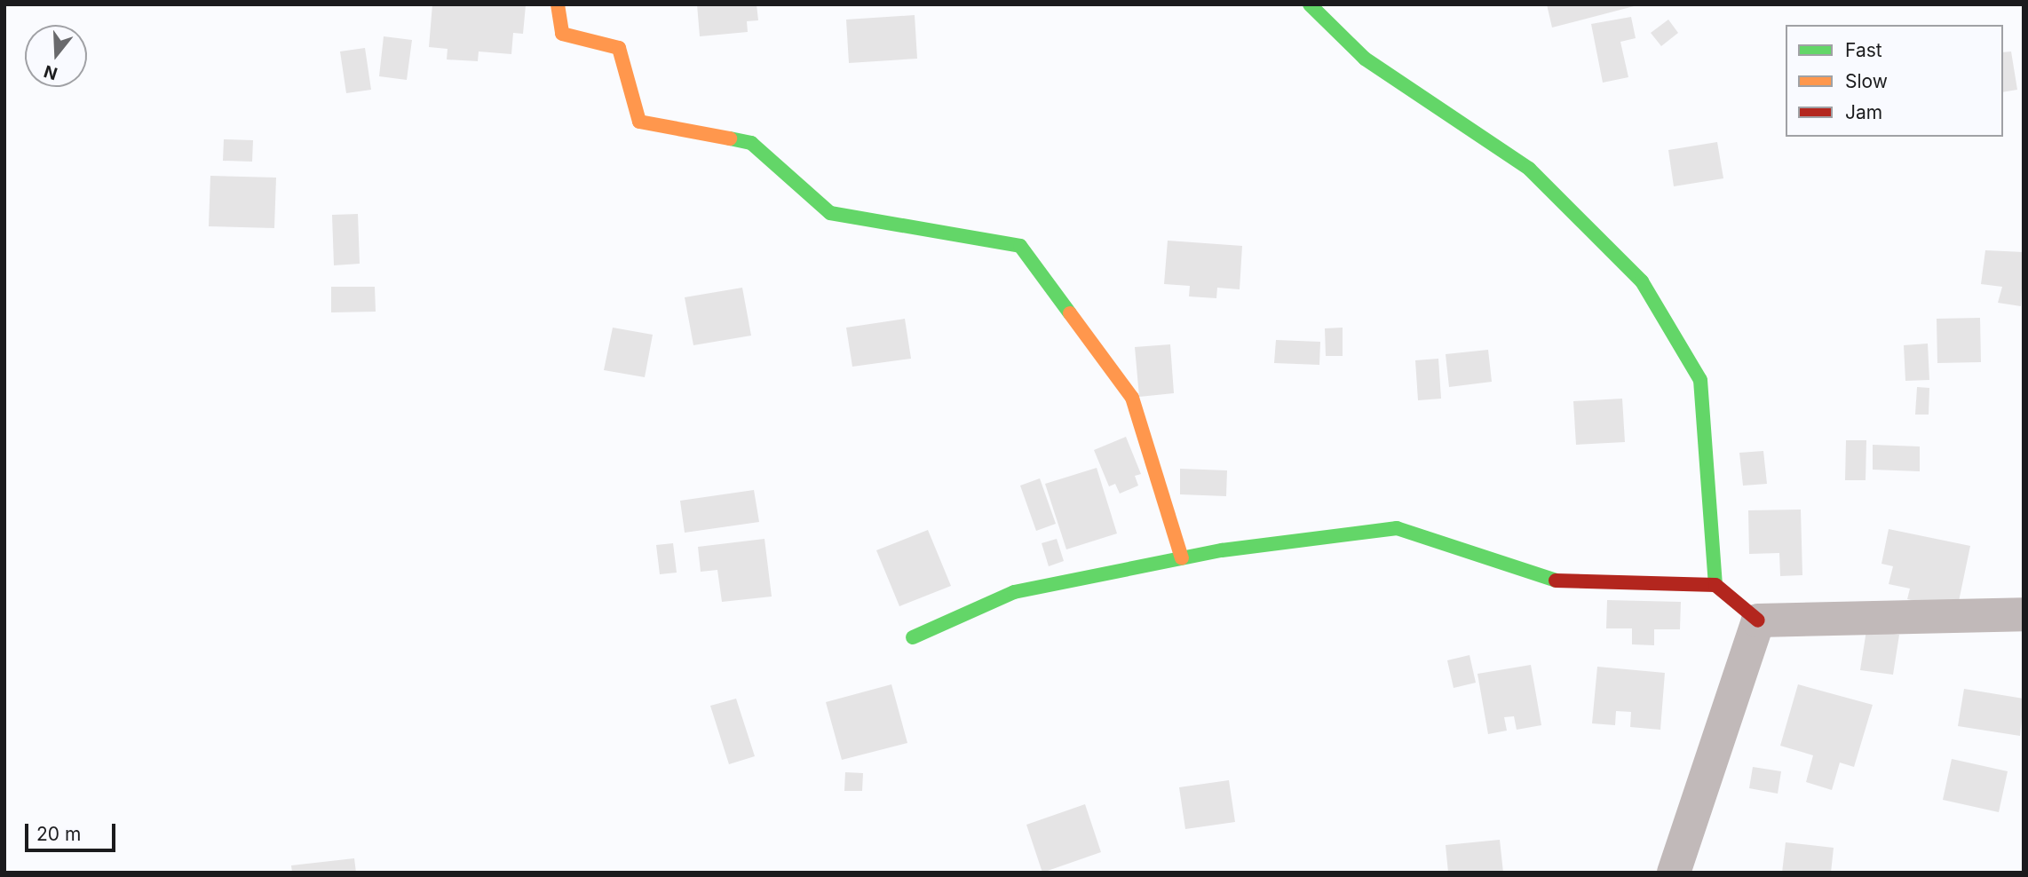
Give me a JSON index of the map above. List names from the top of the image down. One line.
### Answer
{"legend":["Fast","Slow","Jam"],"scale_bar":"20 m","north":"bottom"}
